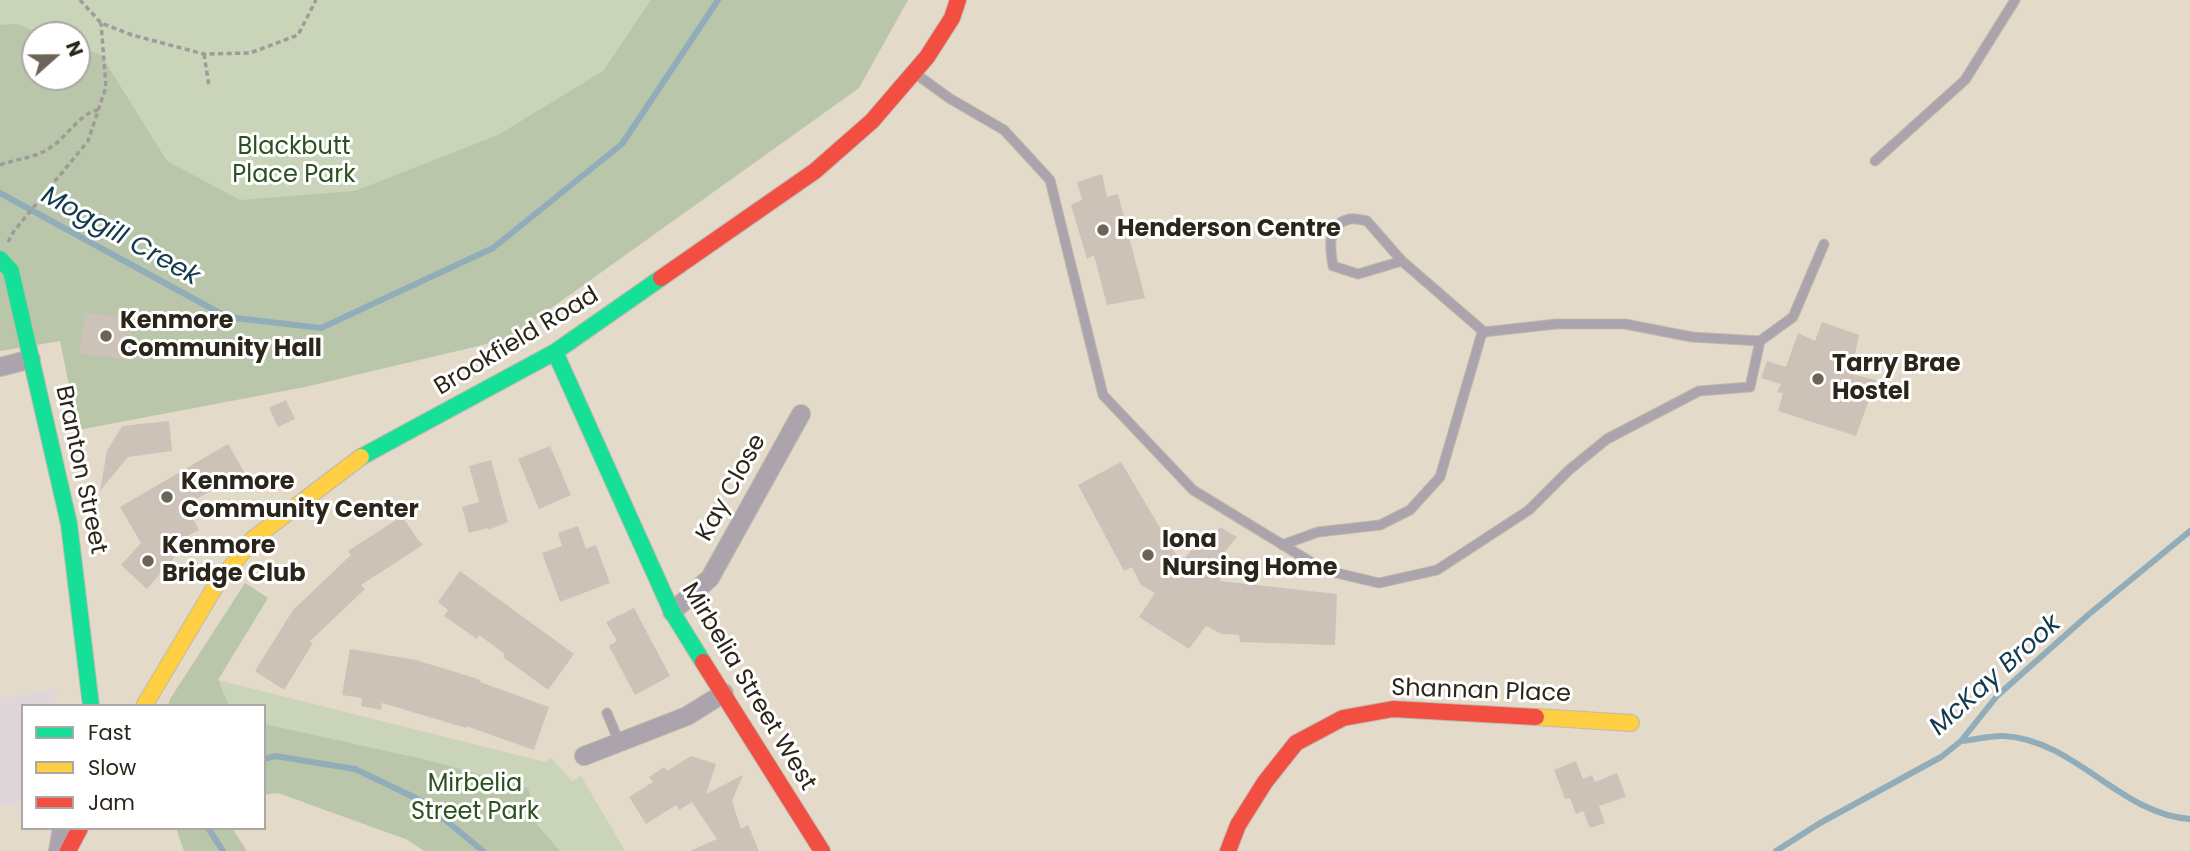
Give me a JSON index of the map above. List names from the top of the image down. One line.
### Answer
{"streets":{"street":["Brookfield Road","Branton Street","Kay Close","Mirbelia Street West","Shannan Place"]},"crossings":[["Brookfield Road","Mirbelia Street West"],["Kay Close","Mirbelia Street West"]],"water":["Moggill Creek","McKay Brook"],"parks":["Blackbutt Place Park","Mirbelia Street Park"],"places":["Henderson Centre","Kenmore Community Hall","Tarry Brae Hostel","Kenmore Community Center","Iona Nursing Home","Kenmore Bridge Club"],"legend":["Fast","Slow","Jam"],"north":"right"}
